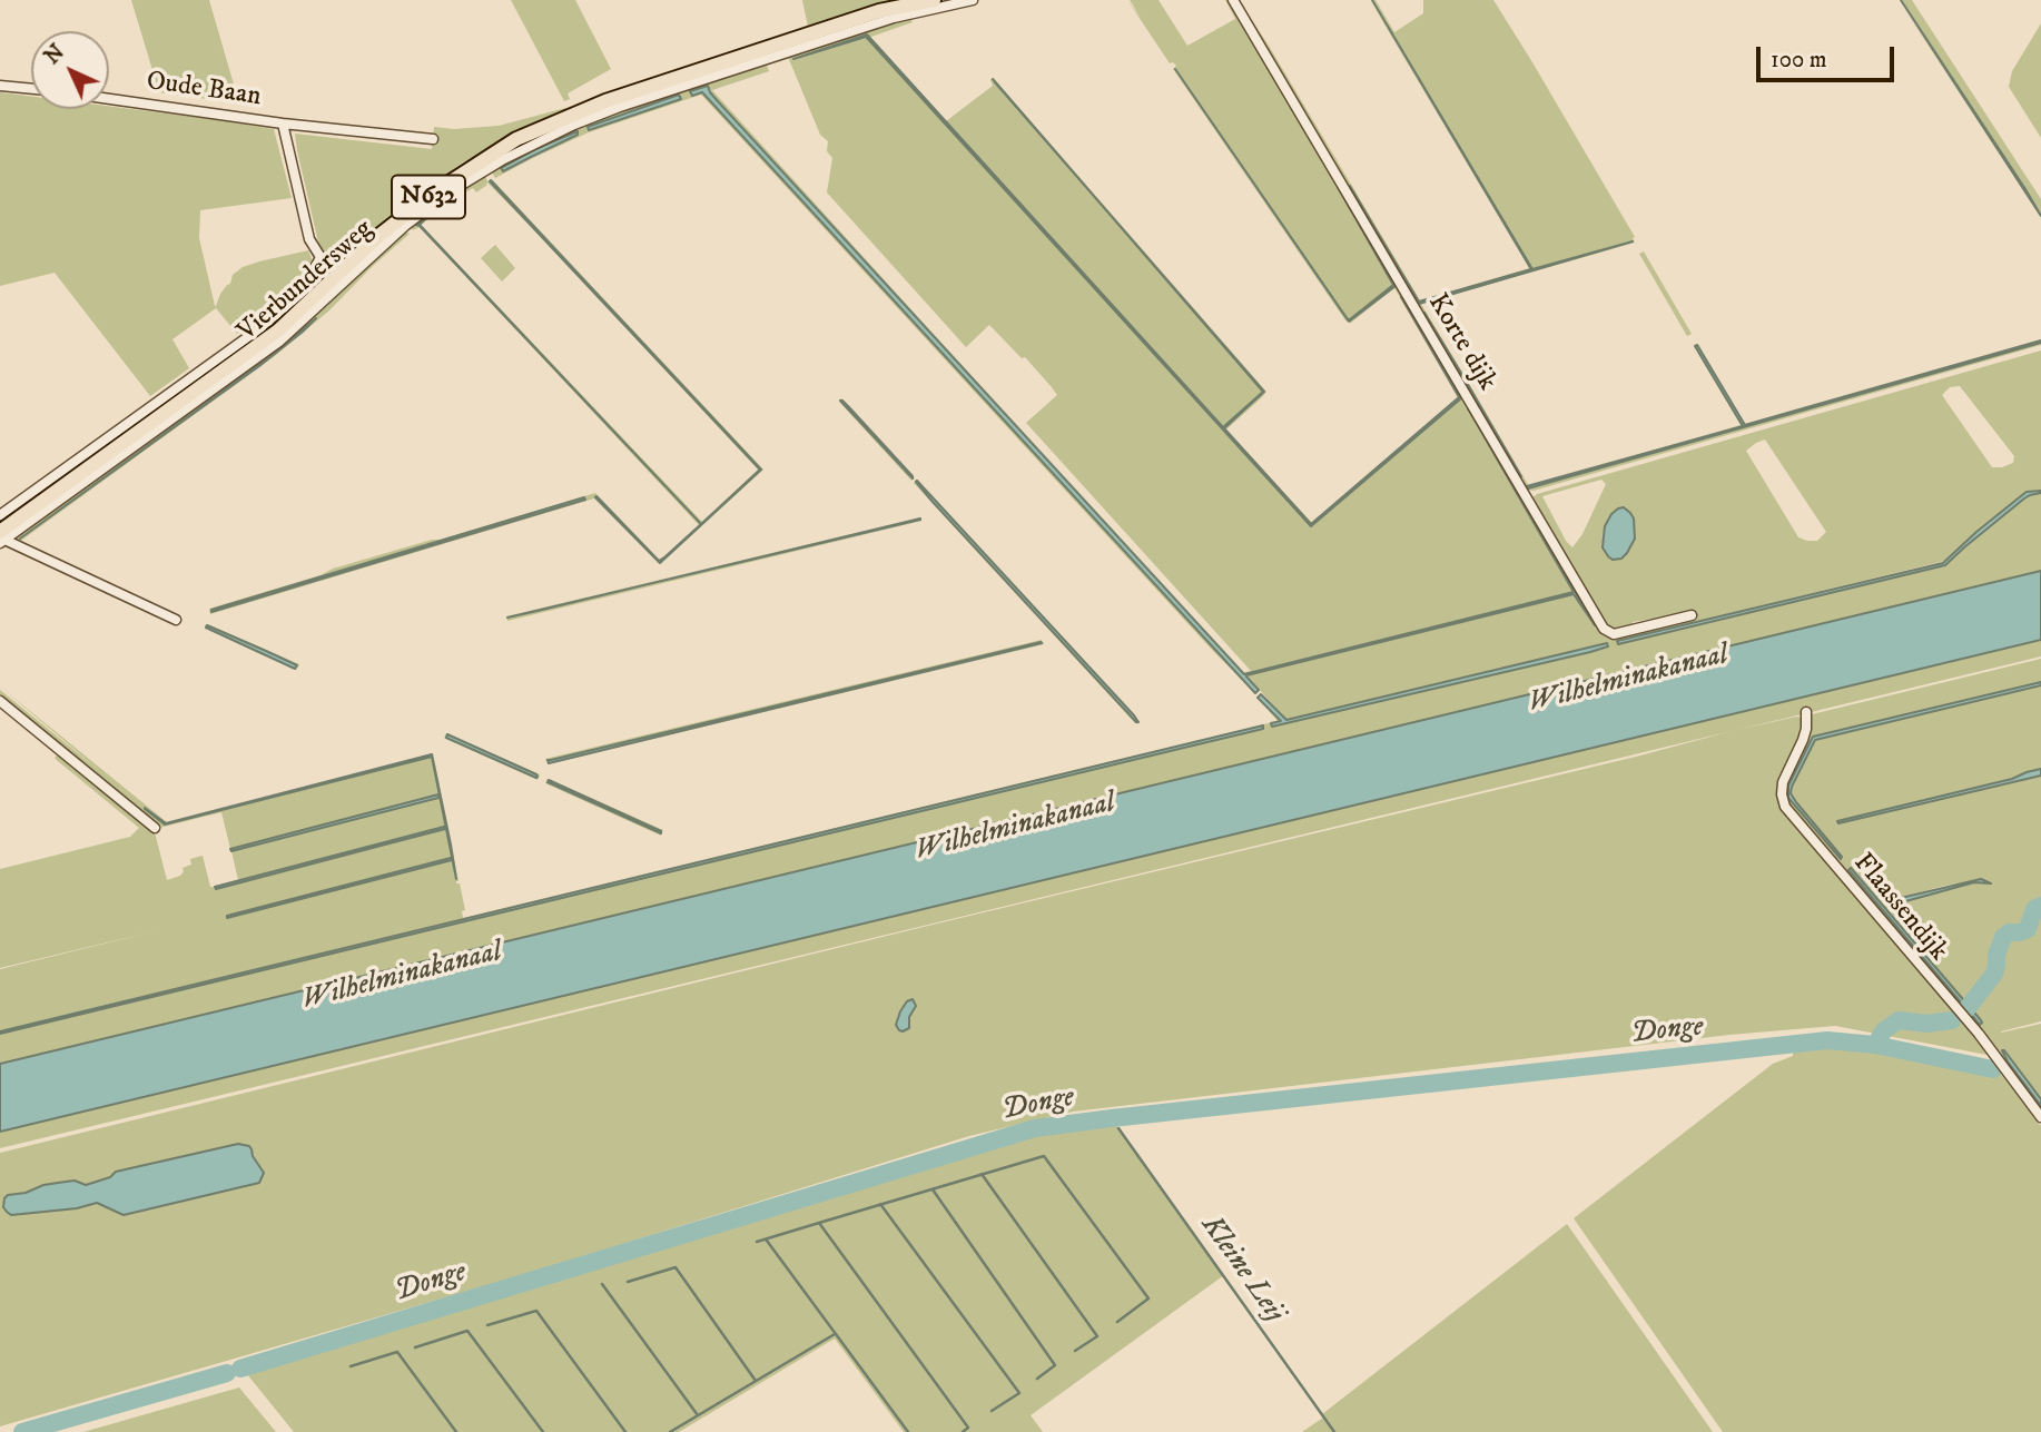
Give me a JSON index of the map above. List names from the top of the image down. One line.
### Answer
{"streets":{"main road":["N632","Vierbundersweg"],"street":["Oude Baan","Korte dijk","Flaassendijk"]},"crossings":[["Oude Baan","Vierbundersweg"]],"water":["Wilhelminakanaal","Donge","Kleine Leij"],"scale_bar":"100 m","north":"top left"}
